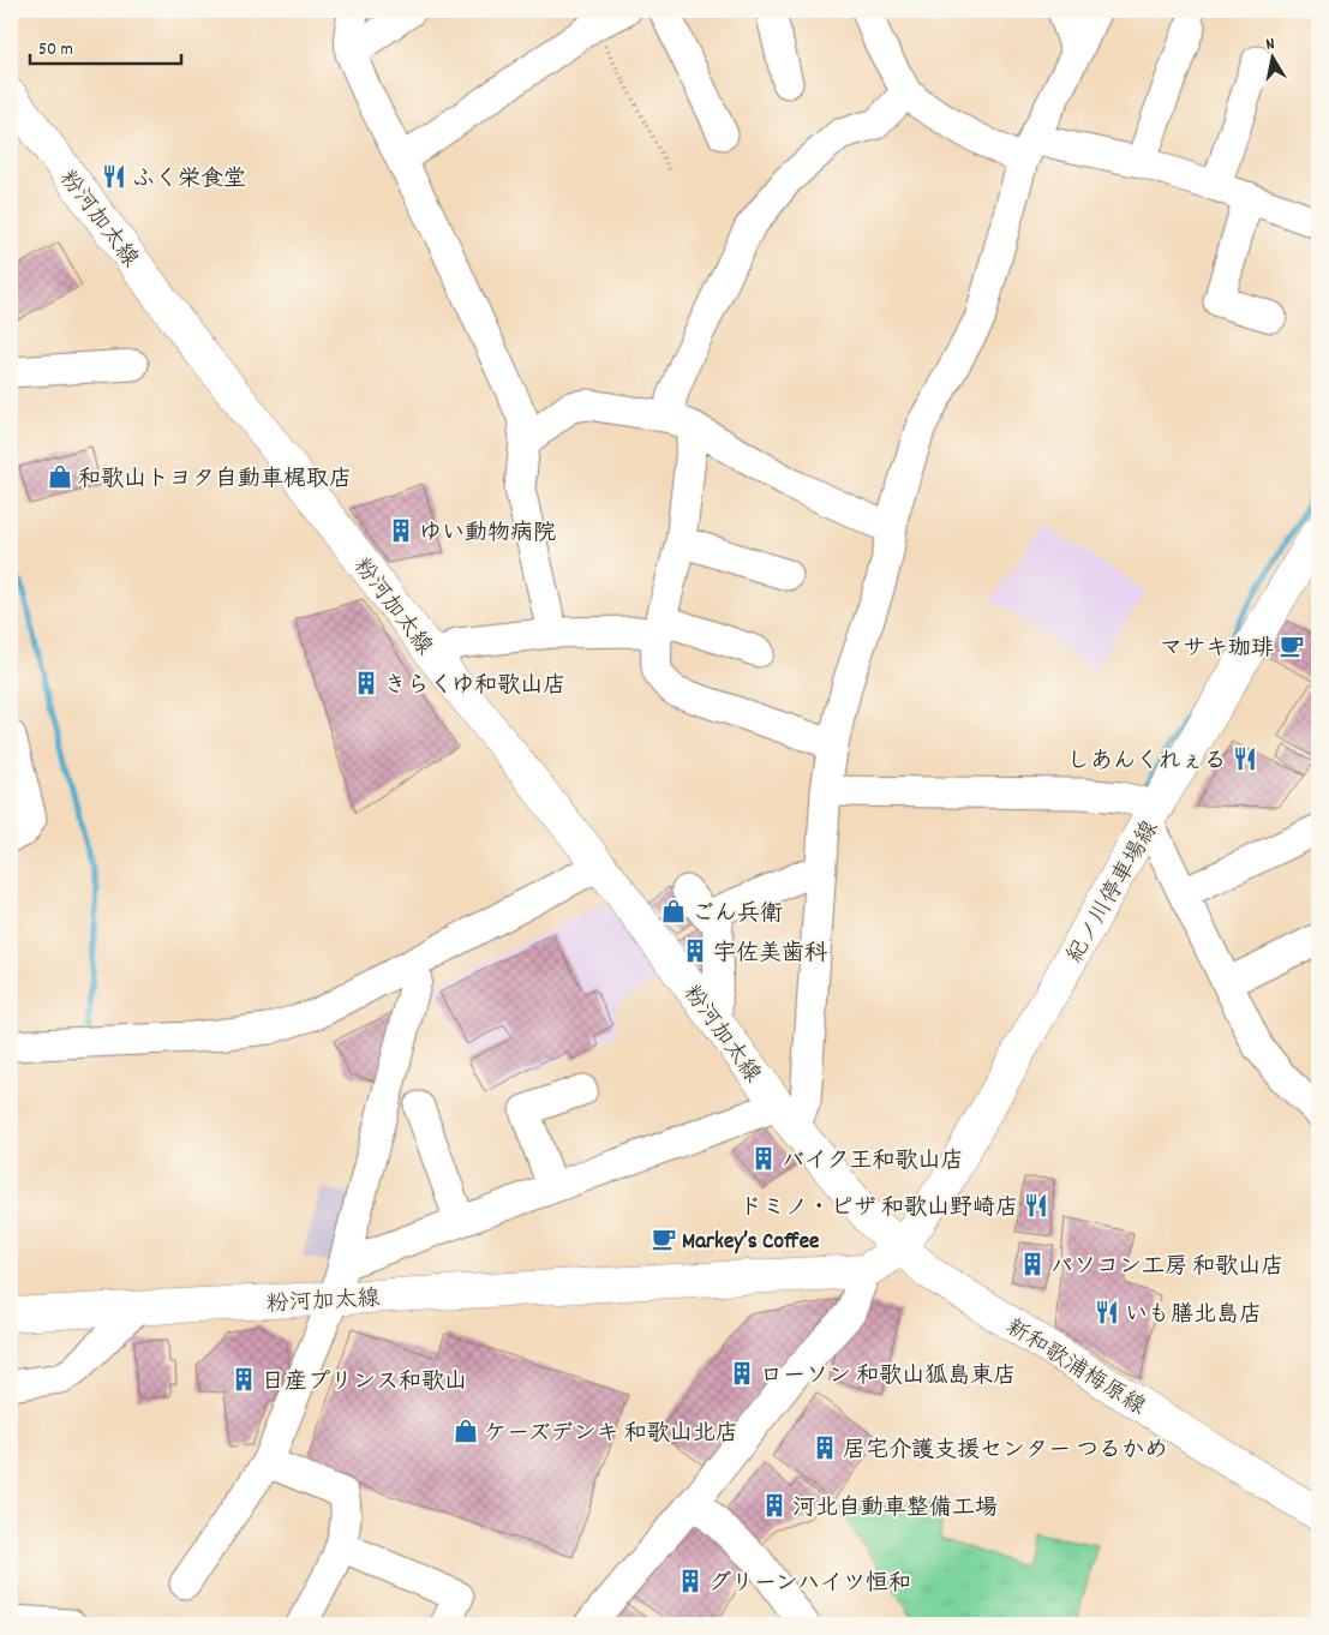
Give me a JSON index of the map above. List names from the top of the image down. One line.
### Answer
{"streets":{"main road":["粉河加太線","紀ノ川停車場線","新和歌浦梅原線"]},"crossings":[["粉河加太線","紀ノ川停車場線"],["粉河加太線","新和歌浦梅原線"],["紀ノ川停車場線","新和歌浦梅原線"]],"places":{"restaurant":["ふく栄食堂","しあんくれぇる","ドミノ・ピザ 和歌山野崎店","いも膳北島店"],"shop":["和歌山トヨタ自動車梶取店","ごん兵衛","ケーズデンキ 和歌山北店"],"building":["ゆい動物病院","きらくゆ和歌山店","宇佐美歯科","バイク王和歌山店","パソコン工房 和歌山店","ローソン 和歌山狐島東店","日産プリンス和歌山","居宅介護支援センター つるかめ","河北自動車整備工場","グリーンハイツ恒和"],"cafe":["マサキ珈琲","Markey’s Coffee"]},"scale_bar":"50 m","north":"top"}
